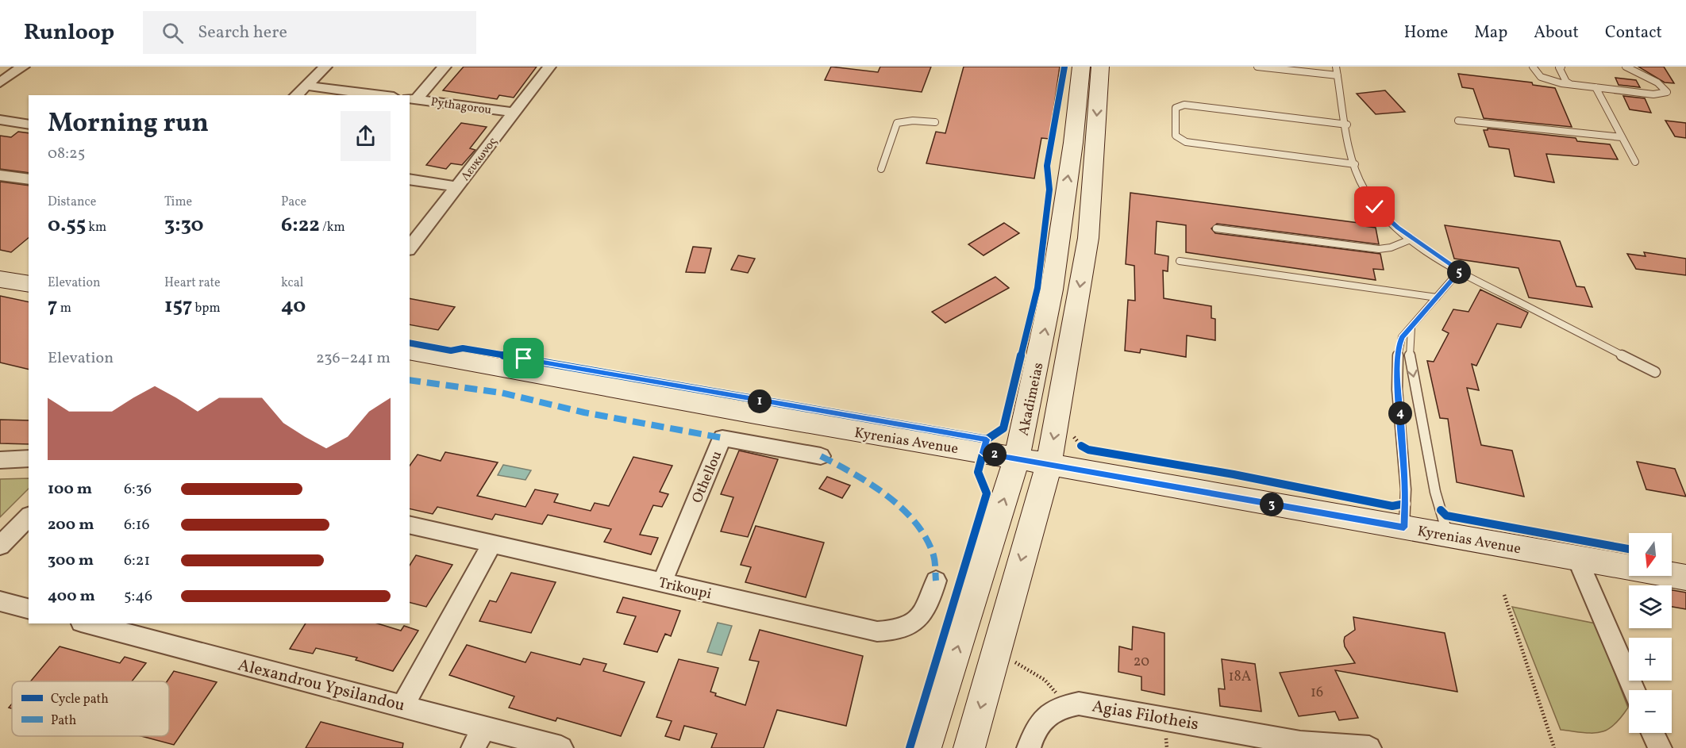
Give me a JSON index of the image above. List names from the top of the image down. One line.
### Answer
{"streets":{"main road":["Akadimeias","Kyrenias Avenue"],"street":["Pythagorou","Λευκωνος","Othellou","Trikoupi","Alexandrou Ypsilandou","Agias Filotheis"]},"crossings":[["Pythagorou","Λευκωνος"],["Akadimeias","Kyrenias Avenue"],["Othellou","Trikoupi"]],"house_numbers":["20","18A","16"],"legend":["Cycle path","Path"],"north":"bottom","page":{"header":"Runloop","search":"Search here","nav":["Home","Map","About","Contact"],"heading":["Morning run","08:25"],"stats":[["Distance","0.55 km"],["Time","3:30"],["Pace","6:22 /km"],["Elevation","7 m"],["Heart rate","157 bpm"],["kcal","40"]],"pins":["5","1","4","2","3"],"chart":["Elevation","236–241 m"],"list":[{"name":"100 m","note":"6:36"},{"name":"200 m","note":"6:16"},{"name":"300 m","note":"6:21"},{"name":"400 m","note":"5:46"}],"map_buttons":["+","−"]}}
